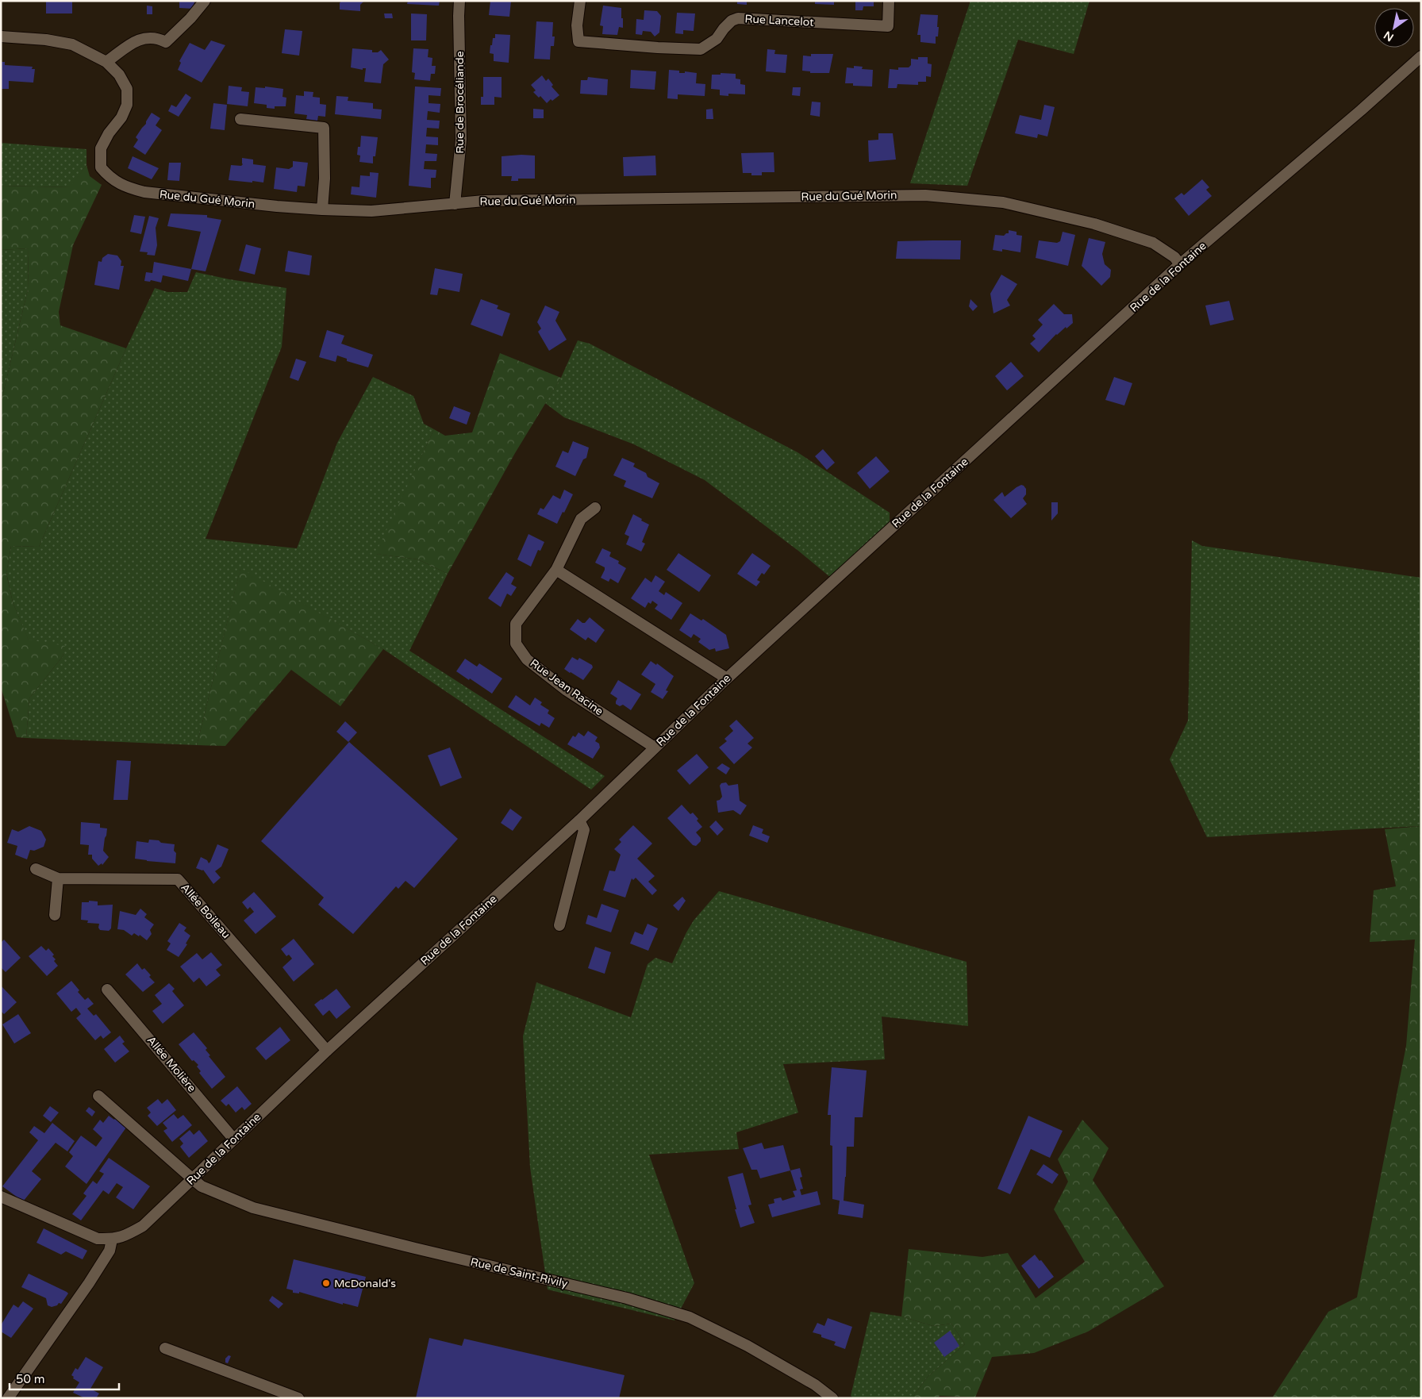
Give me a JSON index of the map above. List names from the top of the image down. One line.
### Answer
{"streets":{"street":["Rue Lancelot","Rue de Brocéliande","Rue du Gué Morin","Rue de la Fontaine","Rue Jean Racine","Allée Boileau","Allée Molière","Rue de Saint-Rivily"]},"crossings":[["Rue de Brocéliande","Rue du Gué Morin"],["Rue du Gué Morin","Rue de la Fontaine"],["Rue de la Fontaine","Rue Jean Racine"],["Rue de la Fontaine","Allée Boileau"],["Rue de la Fontaine","Allée Molière"],["Rue de la Fontaine","Rue de Saint-Rivily"]],"places":["McDonald's"],"scale_bar":"50 m","north":"bottom left"}
